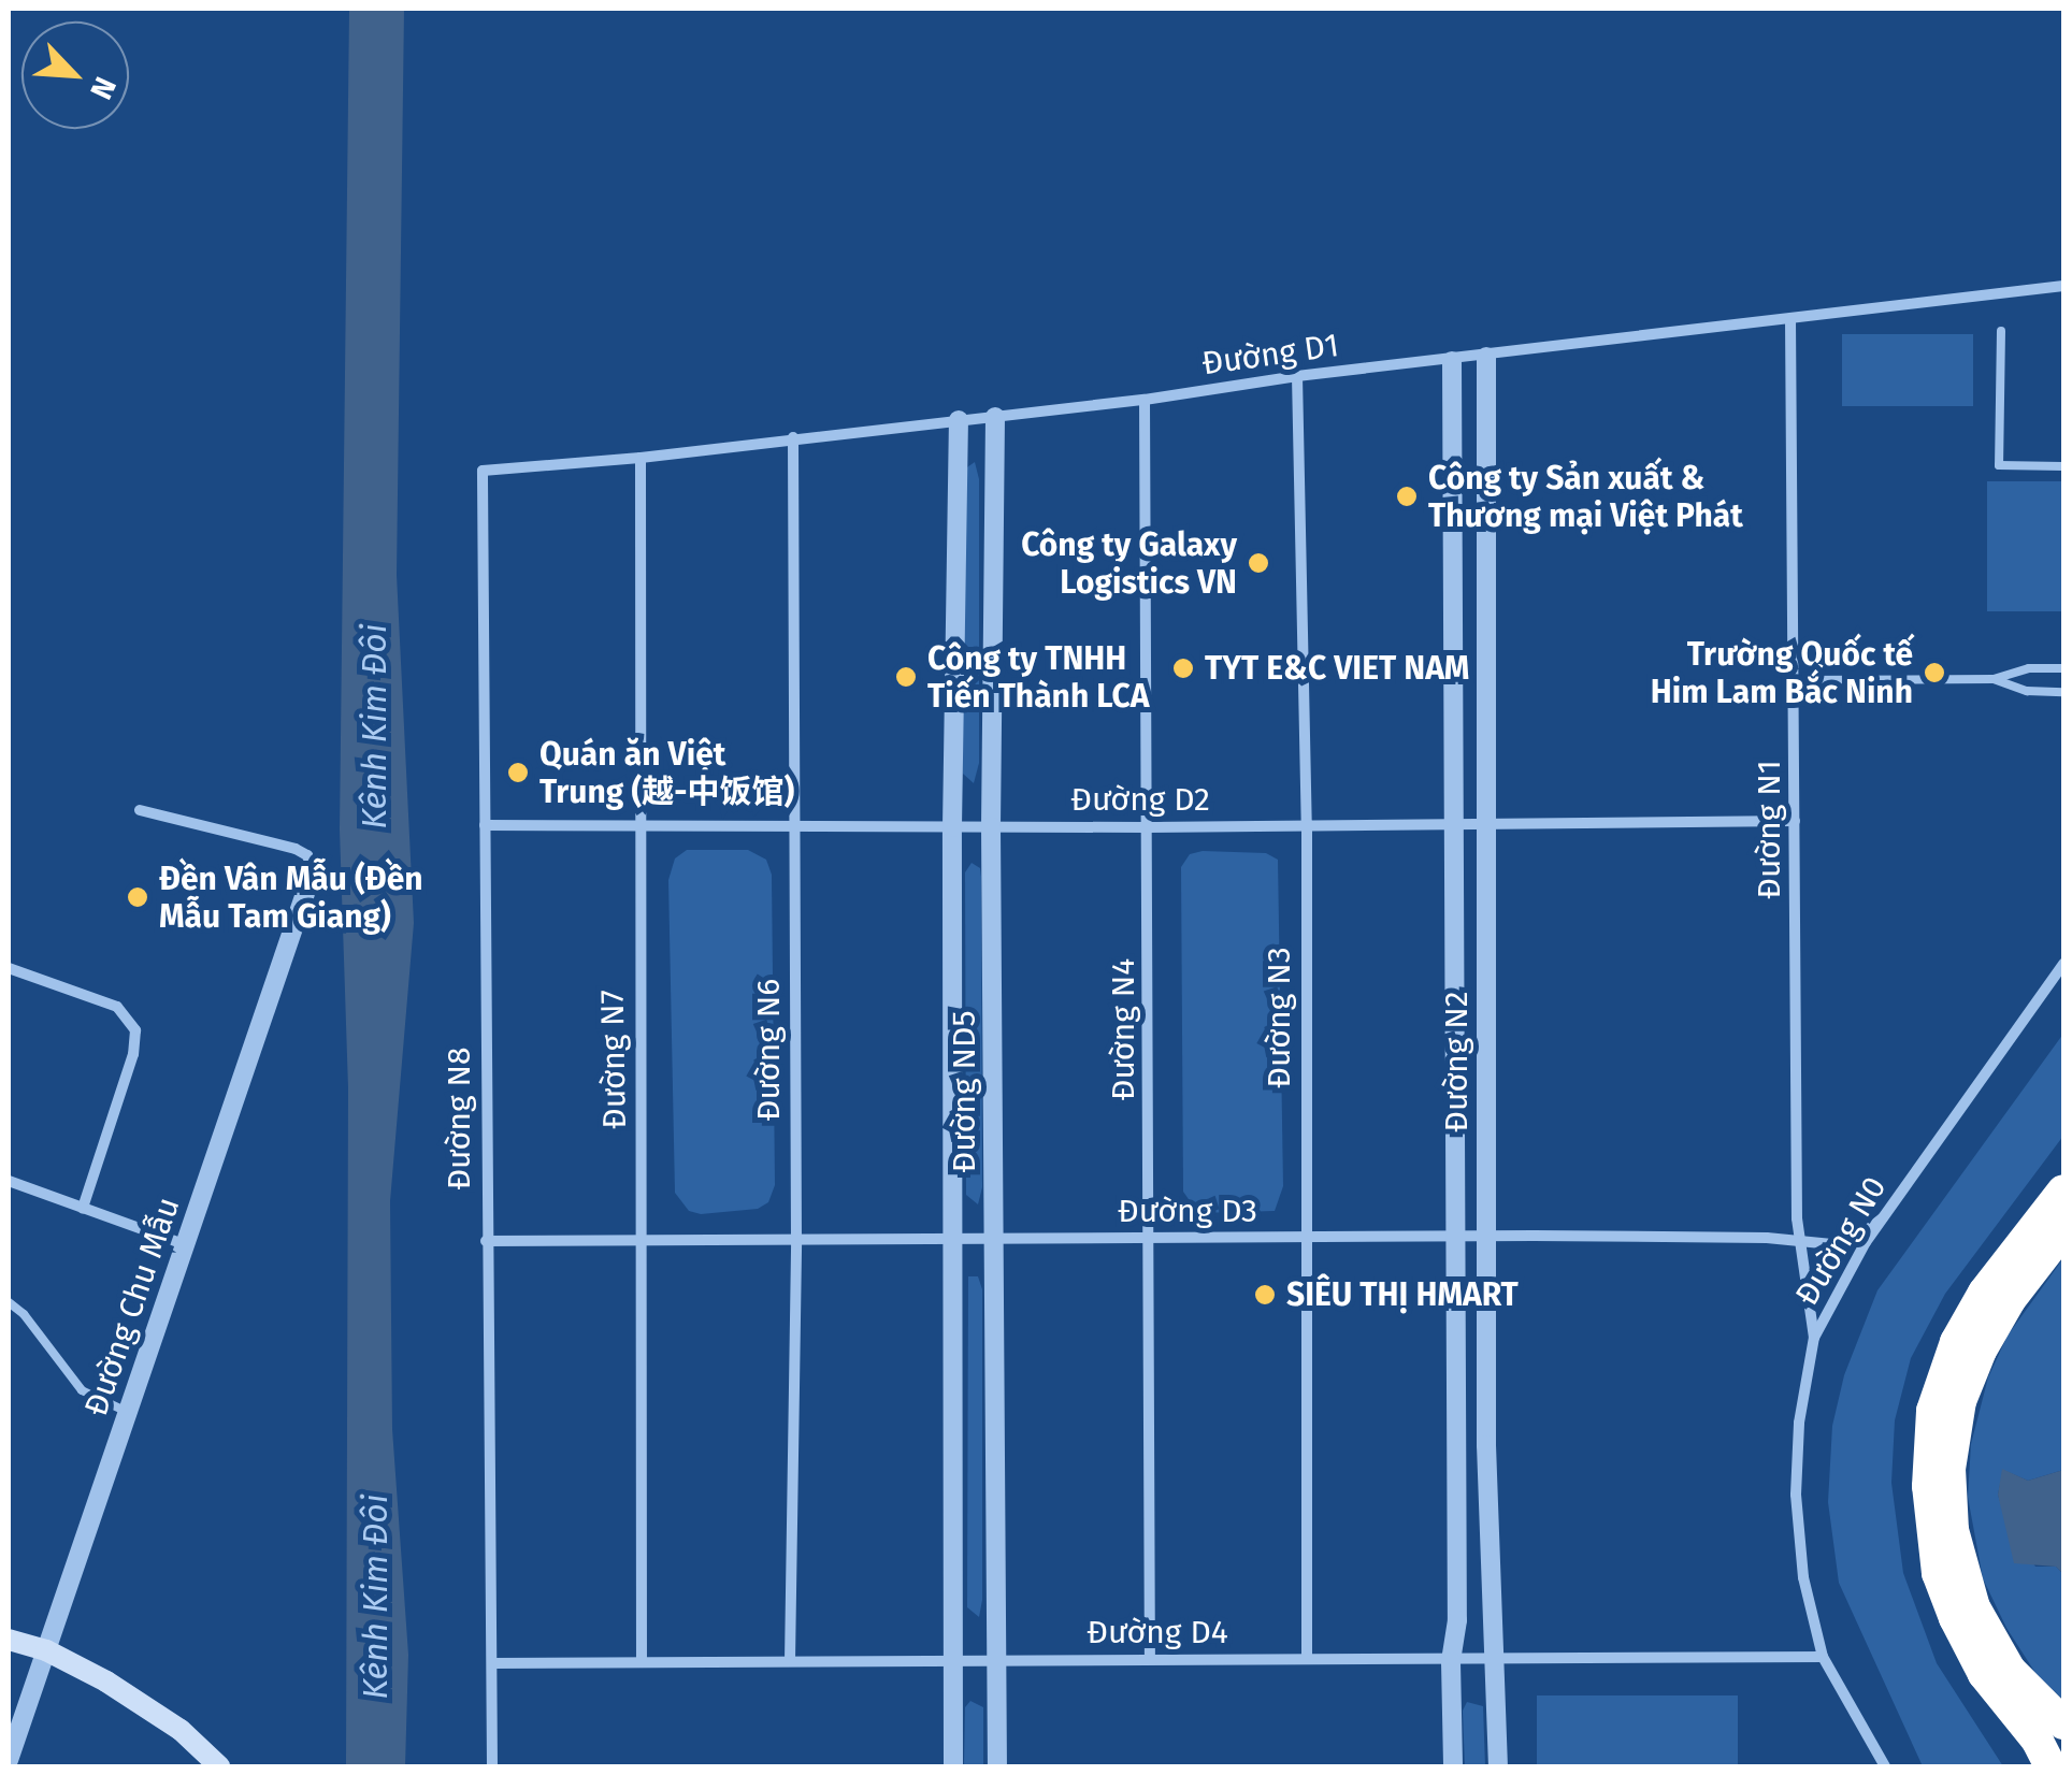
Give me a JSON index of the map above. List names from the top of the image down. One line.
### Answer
{"streets":{"street":["Đường D1","Đường D2","Đường N1","Đường N3","Đường N4","Đường N6","Đường N7","Đường N2","Đường ND5","Đường N8","Đường D3","Đường N0","Đường Chu Mẫu","Đường D4"]},"crossings":[["Đường D1","Đường N1"],["Đường D1","Đường N3"],["Đường D1","Đường N4"],["Đường D1","Đường N6"],["Đường D1","Đường N7"],["Đường D1","Đường N2"],["Đường D1","Đường ND5"],["Đường D1","Đường N8"],["Đường D2","Đường N1"],["Đường D2","Đường N3"],["Đường D2","Đường N4"],["Đường D2","Đường N6"],["Đường D2","Đường N7"],["Đường D2","Đường N2"],["Đường D2","Đường ND5"],["Đường D2","Đường N8"],["Đường N1","Đường D3"],["Đường N1","Đường N0"],["Đường N3","Đường D3"],["Đường N3","Đường D4"],["Đường N4","Đường D3"],["Đường N4","Đường D4"],["Đường N6","Đường D3"],["Đường N6","Đường D4"],["Đường N7","Đường D3"],["Đường N7","Đường D4"],["Đường N2","Đường D3"],["Đường N2","Đường D4"],["Đường ND5","Đường D3"],["Đường ND5","Đường D4"],["Đường N8","Đường D3"],["Đường N8","Đường D4"],["Đường D3","Đường N0"],["Đường N0","Đường D4"]],"water":["Kênh Kim Đôi"],"places":["Công ty Sản xuất & Thương mại Việt Phát","Công ty Galaxy Logistics VN","TYT E&C VIET NAM","Trường Quốc tế Him Lam Bắc Ninh","Công ty TNHH Tiến Thành LCA","Quán ăn Việt Trung (越-中饭馆)","Đền Vân Mẫu (Đền Mẫu Tam Giang)","SIÊU THỊ HMART"],"north":"bottom right"}
